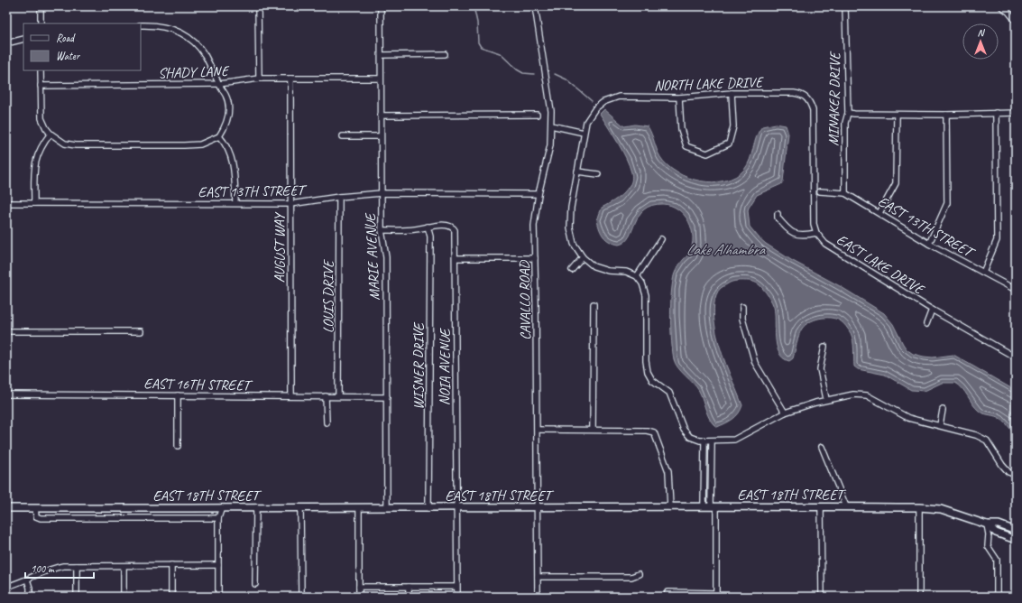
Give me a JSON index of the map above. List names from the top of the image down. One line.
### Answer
{"streets":{"main road":["EAST 18TH STREET"],"street":["SHADY LANE","NORTH LAKE DRIVE","MINAKER DRIVE","EAST 13TH STREET","AUGUST WAY","MARIE AVENUE","EAST LAKE DRIVE","LOUIS DRIVE","CAVALLO ROAD","WISNER DRIVE","NOIA AVENUE","EAST 16TH STREET"]},"crossings":[["SHADY LANE","AUGUST WAY"],["SHADY LANE","MARIE AVENUE"],["NORTH LAKE DRIVE","EAST LAKE DRIVE"],["MINAKER DRIVE","EAST 13TH STREET"],["EAST 13TH STREET","AUGUST WAY"],["EAST 13TH STREET","MARIE AVENUE"],["EAST 13TH STREET","LOUIS DRIVE"],["EAST 13TH STREET","CAVALLO ROAD"],["AUGUST WAY","EAST 16TH STREET"],["MARIE AVENUE","EAST 16TH STREET"],["MARIE AVENUE","EAST 18TH STREET"],["LOUIS DRIVE","EAST 16TH STREET"],["CAVALLO ROAD","EAST 18TH STREET"],["WISNER DRIVE","NOIA AVENUE"],["WISNER DRIVE","EAST 18TH STREET"],["NOIA AVENUE","EAST 18TH STREET"]],"water":["Lake Alhambra"],"legend":["Road","Water"],"scale_bar":"100 m","north":"top"}
